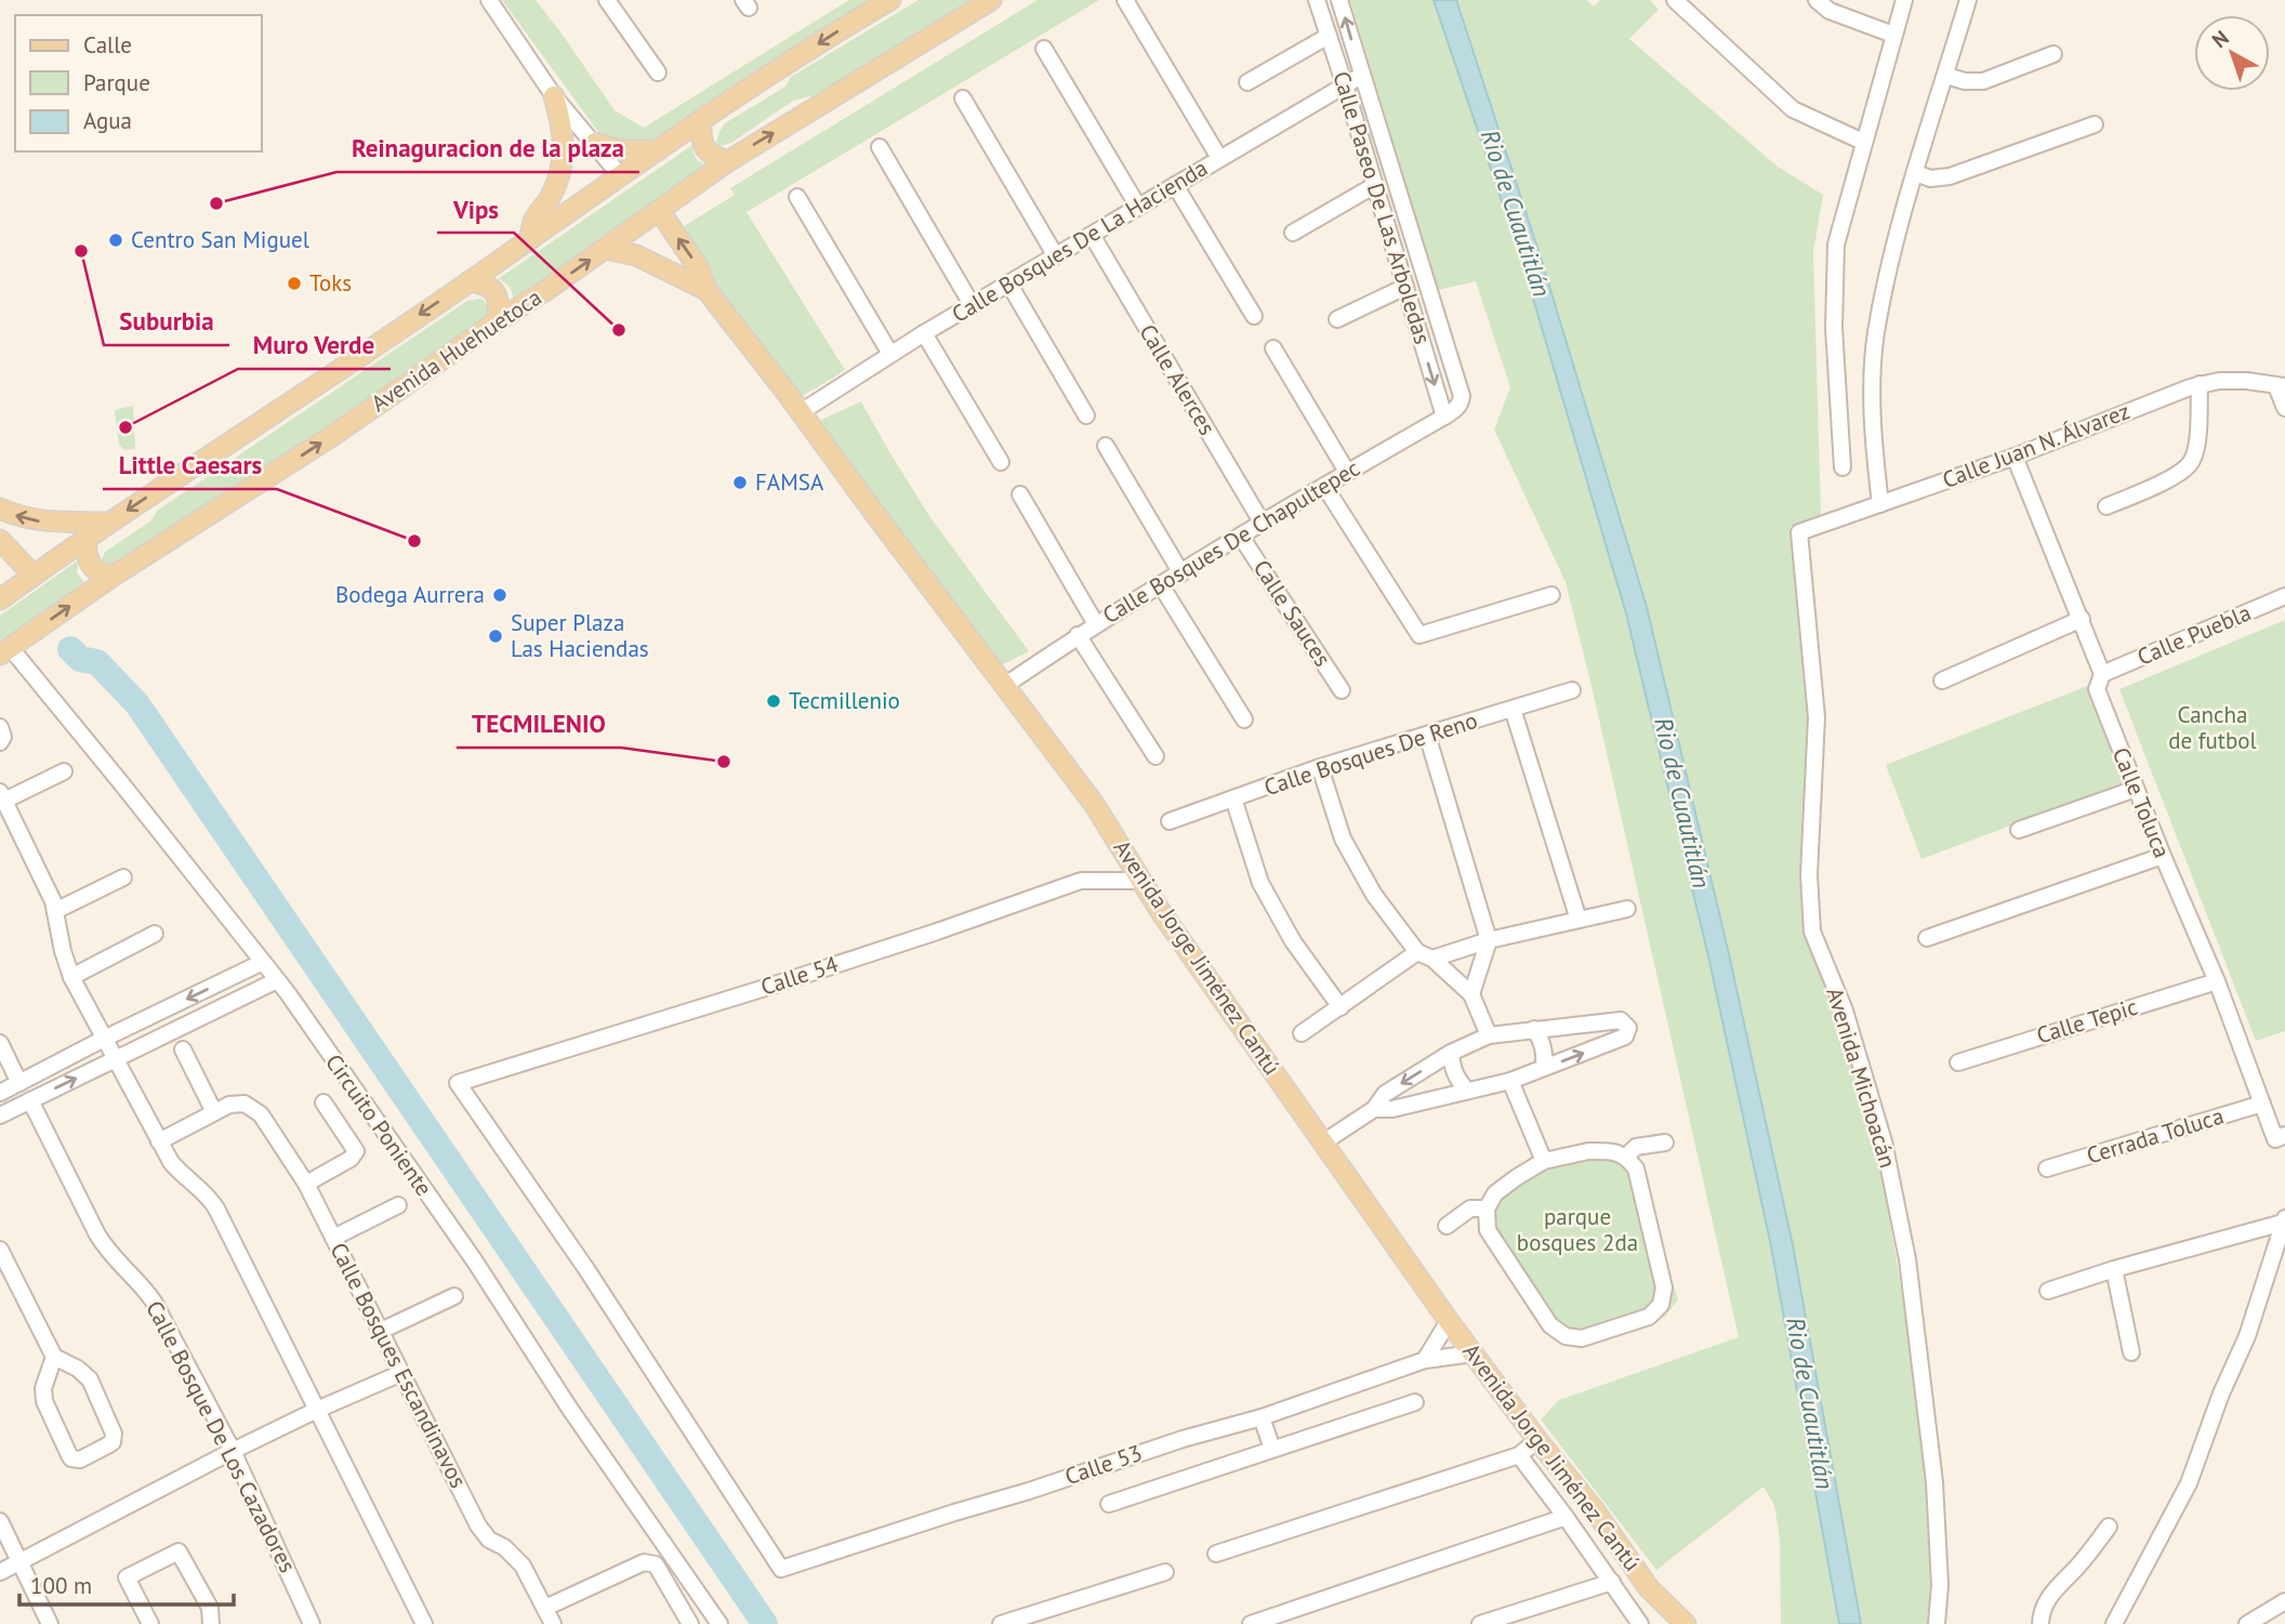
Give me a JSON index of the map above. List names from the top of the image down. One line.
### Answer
{"streets":{"main road":["Avenida Huehuetoca","Avenida Jorge Jiménez Cantú"],"street":["Calle Paseo De Las Arboledas","Calle Bosques De La Hacienda","Calle Alerces","Calle Juan N. Álvarez","Calle Bosques De Chapultepec","Calle Sauces","Calle Puebla","Calle Bosques De Reno","Calle Toluca","Calle 54","Calle Tepic","Avenida Michoacán","Circuito Poniente","Cerrada Toluca","Calle Bosques Escandinavos","Calle Bosque De Los Cazadores","Calle 53"]},"crossings":[["Calle Paseo De Las Arboledas","Calle Bosques De La Hacienda"],["Calle Paseo De Las Arboledas","Calle Bosques De Chapultepec"],["Calle Bosques De La Hacienda","Calle Alerces"],["Calle Bosques De La Hacienda","Avenida Jorge Jiménez Cantú"],["Avenida Huehuetoca","Avenida Jorge Jiménez Cantú"],["Avenida Huehuetoca","Circuito Poniente"],["Calle Alerces","Calle Bosques De Chapultepec"],["Calle Juan N. Álvarez","Calle Toluca"],["Calle Juan N. Álvarez","Avenida Michoacán"],["Calle Bosques De Chapultepec","Calle Sauces"],["Calle Bosques De Chapultepec","Avenida Jorge Jiménez Cantú"],["Calle Puebla","Calle Toluca"],["Calle Toluca","Calle Tepic"],["Calle Toluca","Cerrada Toluca"],["Avenida Jorge Jiménez Cantú","Calle 54"],["Avenida Jorge Jiménez Cantú","Calle 53"],["Calle 54","Calle 53"]],"water":["Rio de Cuautitlán"],"parks":["Cancha de futbol","parque bosques 2da"],"places":["Reinaguracion de la plaza","Centro San Miguel","Suburbia","Toks","Vips","Muro Verde","FAMSA","Little Caesars","Bodega Aurrera","Super Plaza Las Haciendas","Tecmillenio","TECMILENIO"],"legend":["Calle","Parque","Agua"],"scale_bar":"100 m","north":"top left"}
